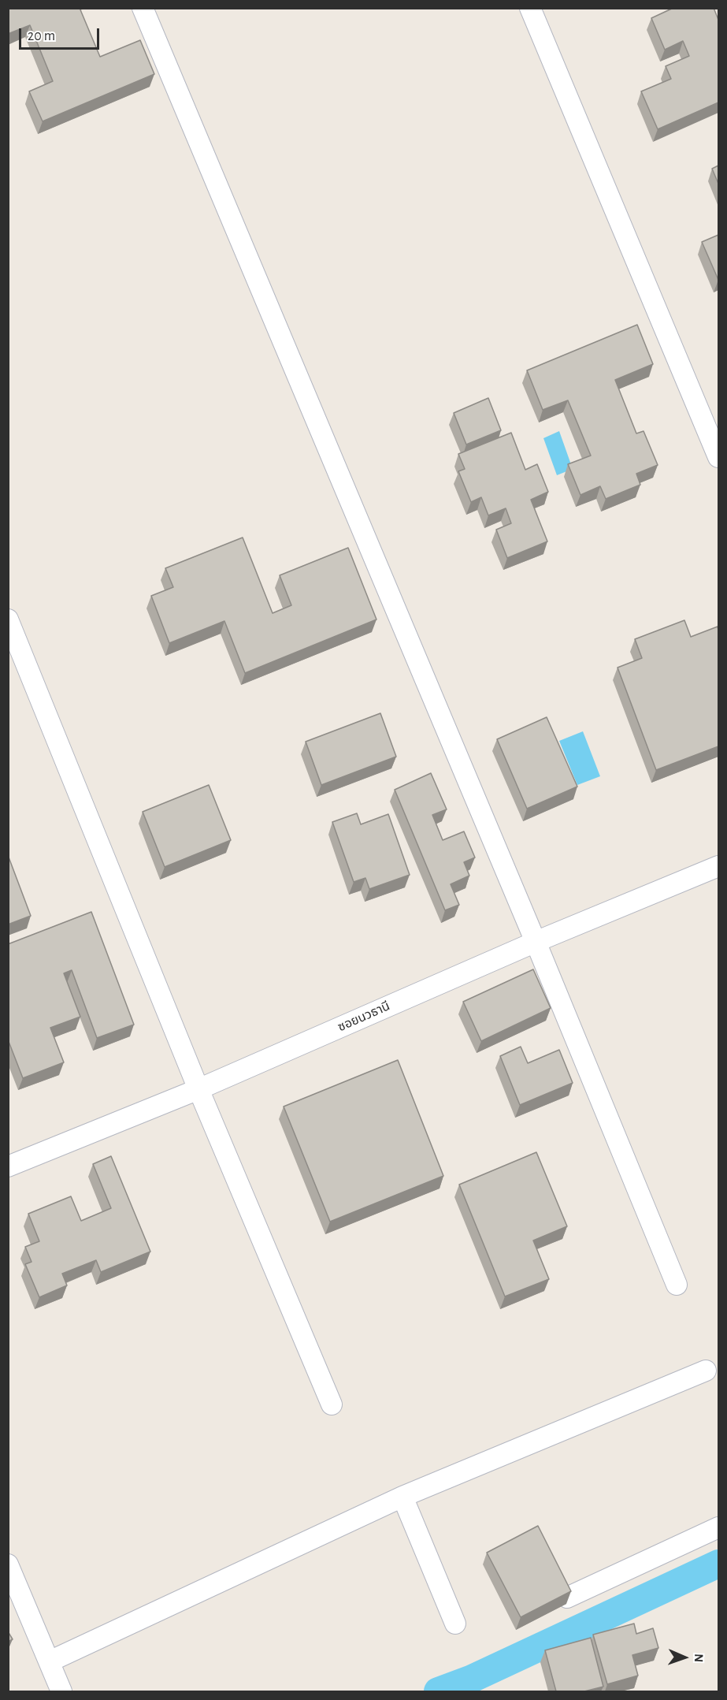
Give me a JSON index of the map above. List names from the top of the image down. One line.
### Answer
{"streets":{"street":["ซอยนวธานี"]},"scale_bar":"20 m","north":"right"}
